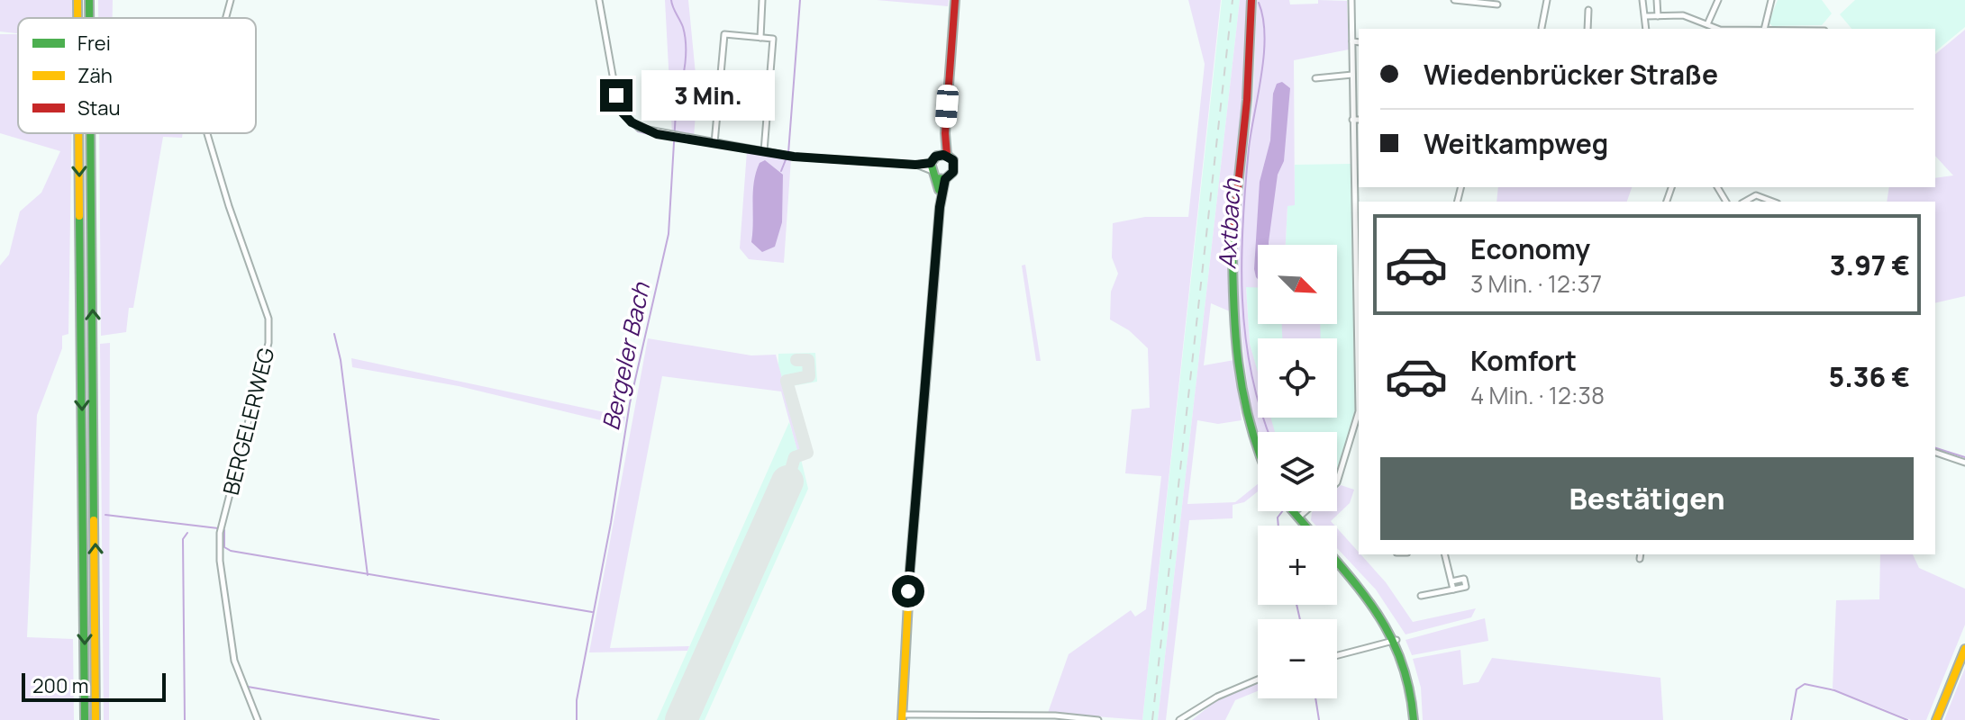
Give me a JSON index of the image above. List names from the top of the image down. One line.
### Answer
{"streets":{"street":["BERGELERWEG"]},"water":["Axtbach","Bergeler Bach"],"legend":["Frei","Zäh","Stau"],"scale_bar":"200 m","north":"bottom right","page":{"banner":["Wiedenbrücker Straße","Weitkampweg"],"bubble":"3 Min.","list":[{"name":"Economy","note":"3 Min. · 12:37","value":"3.97 €"},{"name":"Komfort","note":"4 Min. · 12:38","value":"5.36 €"}],"map_buttons":["+","−"],"buttons":"Bestätigen","scale":"200 m"}}
